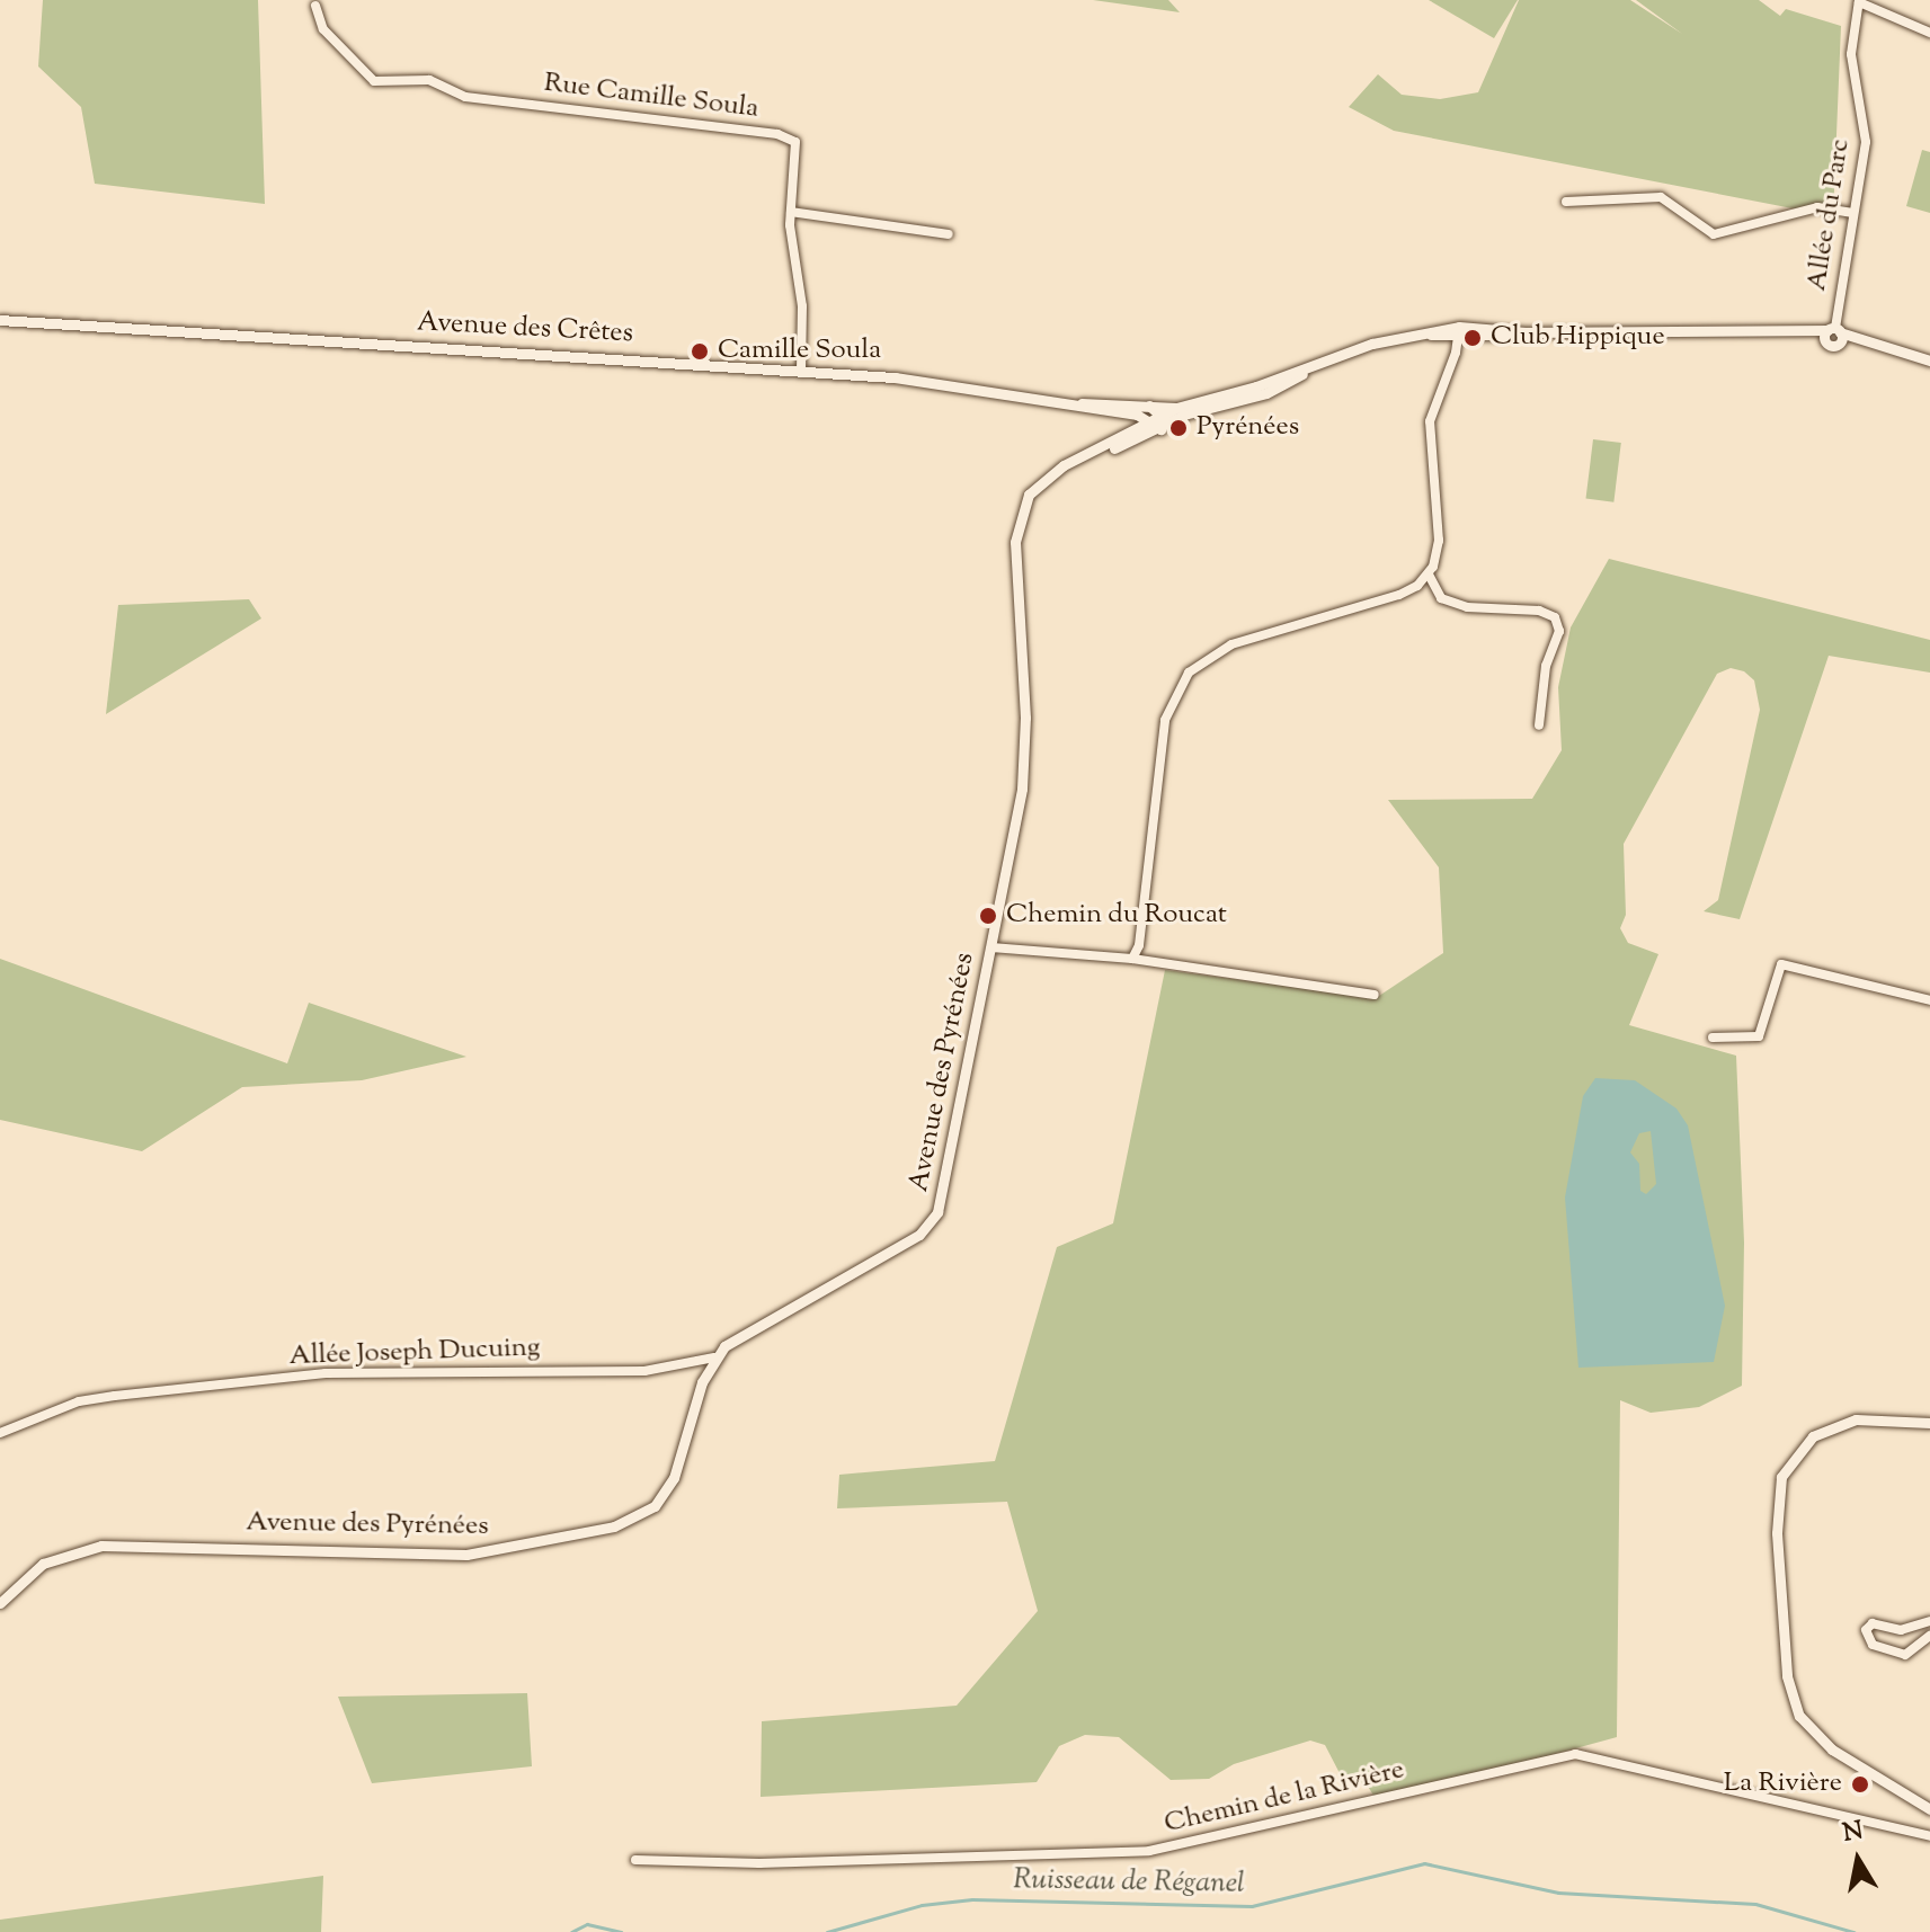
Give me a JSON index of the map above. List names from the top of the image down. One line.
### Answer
{"streets":{"street":["Rue Camille Soula","Allée du Parc","Avenue des Crêtes","Avenue des Pyrénées","Allée Joseph Ducuing","Chemin de la Rivière"]},"crossings":[["Rue Camille Soula","Avenue des Crêtes"],["Allée du Parc","Avenue des Pyrénées"],["Avenue des Crêtes","Avenue des Pyrénées"],["Avenue des Pyrénées","Allée Joseph Ducuing"]],"water":["Ruisseau de Réganel"],"places":["Club Hippique","Camille Soula","Pyrénées","Chemin du Roucat","La Rivière"],"north":"top"}
